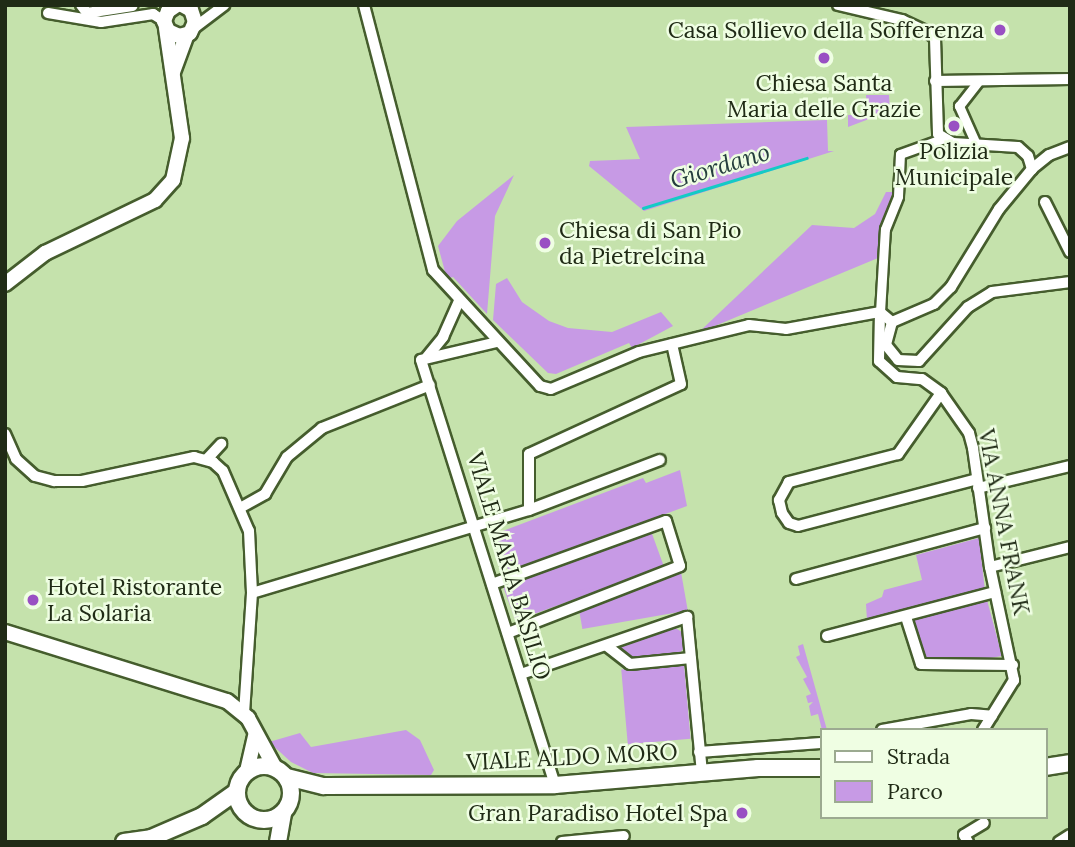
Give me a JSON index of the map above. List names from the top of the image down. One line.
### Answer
{"streets":{"main road":["VIALE ALDO MORO"],"street":["VIA ANNA FRANK","VIALE MARIA BASILIO"]},"crossings":[["VIALE MARIA BASILIO","VIALE ALDO MORO"]],"water":["Giordano"],"places":["Casa Sollievo della Sofferenza","Chiesa Santa Maria delle Grazie","Polizia Municipale","Chiesa di San Pio da Pietrelcina","Hotel Ristorante La Solaria","Gran Paradiso Hotel Spa"],"legend":["Strada","Parco"]}
